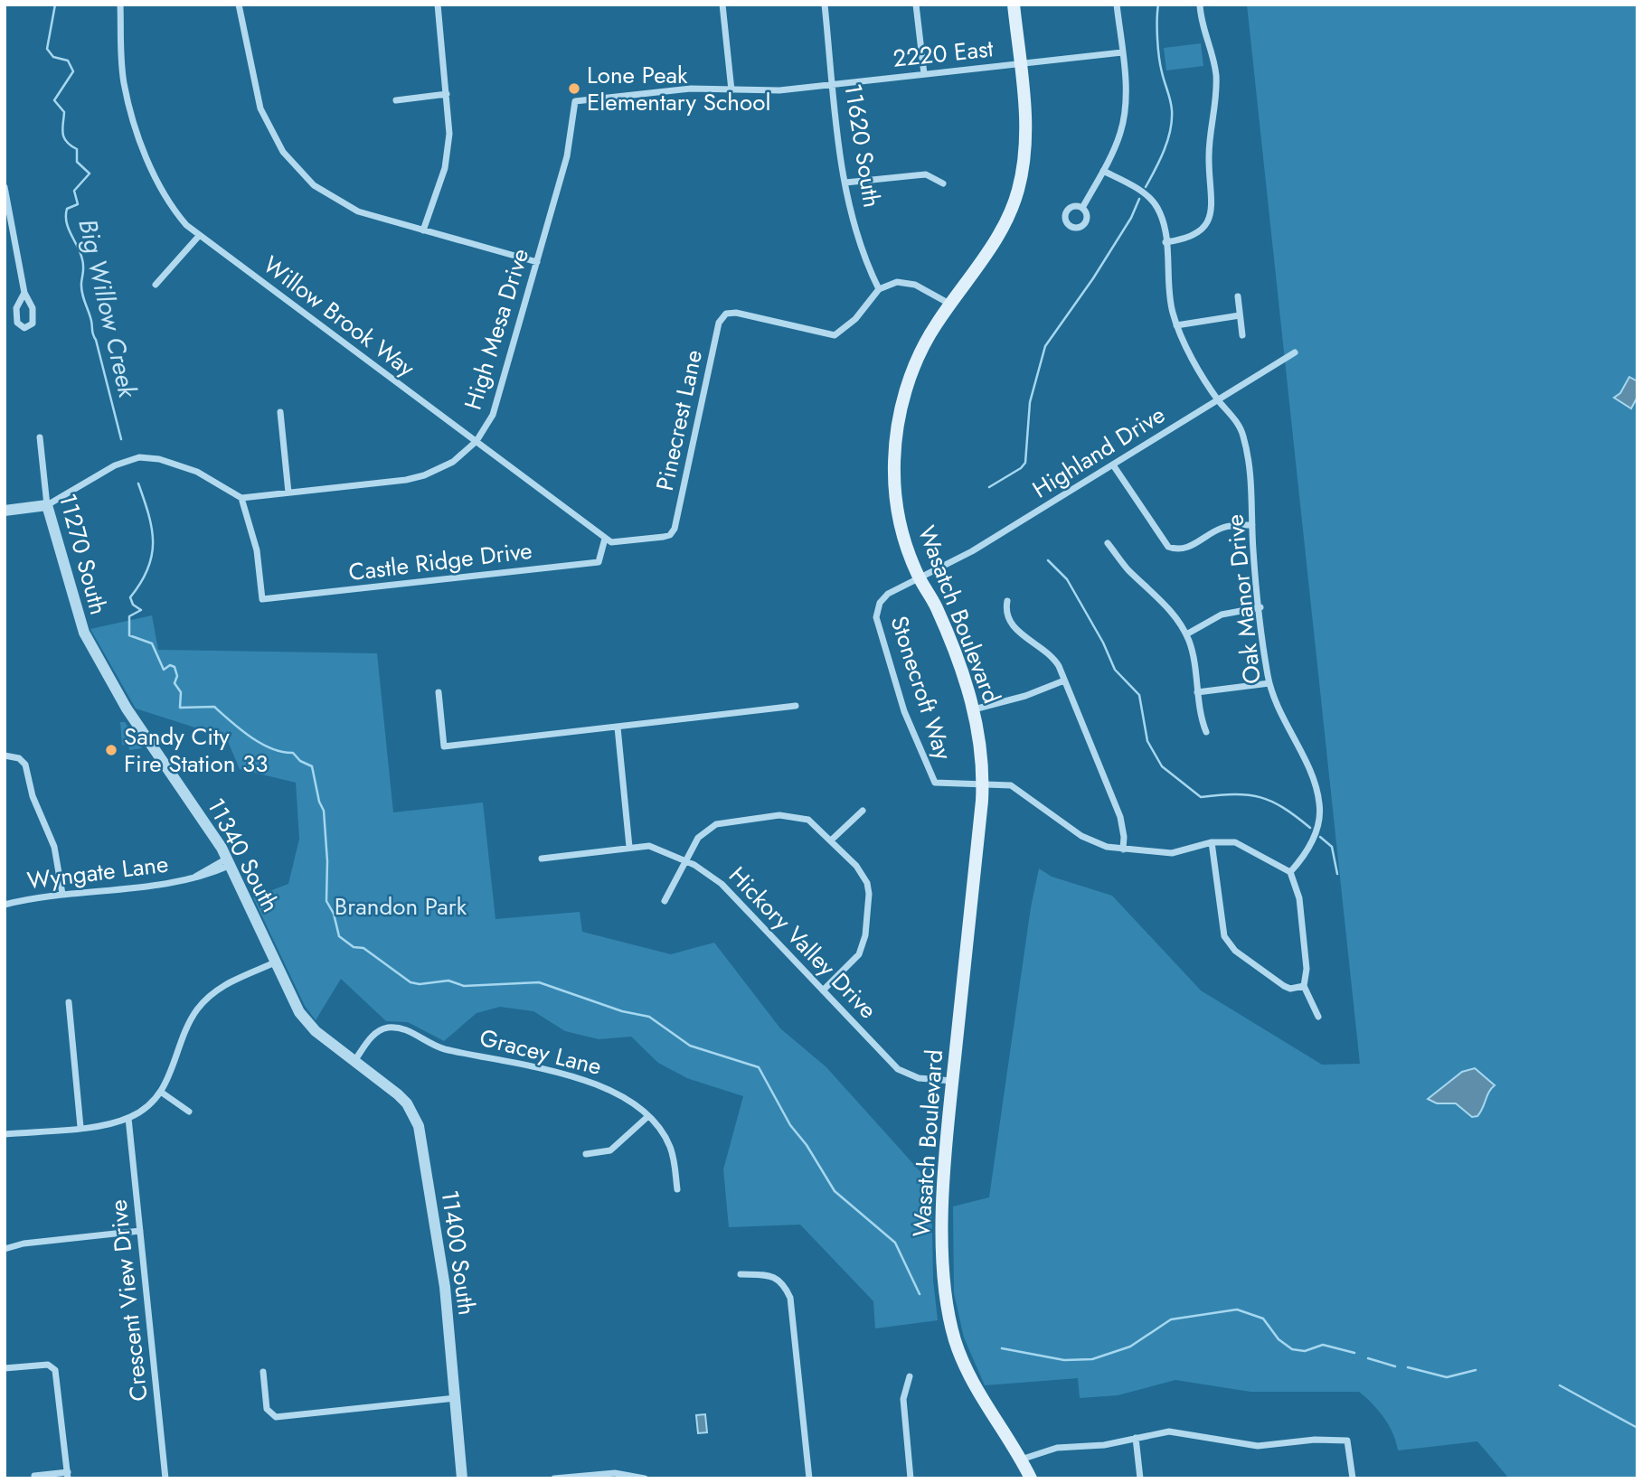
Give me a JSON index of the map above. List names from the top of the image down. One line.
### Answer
{"streets":{"main road":["Wasatch Boulevard"],"street":["2220 East","11620 South","Willow Brook Way","High Mesa Drive","Pinecrest Lane","Highland Drive","11270 South","Castle Ridge Drive","Oak Manor Drive","Stonecroft Way","11340 South","Wyngate Lane","Hickory Valley Drive","Gracey Lane","11400 South","Crescent View Drive"]},"crossings":[["2220 East","11620 South"],["2220 East","High Mesa Drive"],["2220 East","Wasatch Boulevard"],["11620 South","High Mesa Drive"],["11620 South","Pinecrest Lane"],["Willow Brook Way","High Mesa Drive"],["Willow Brook Way","Pinecrest Lane"],["Willow Brook Way","Castle Ridge Drive"],["High Mesa Drive","Castle Ridge Drive"],["Pinecrest Lane","Castle Ridge Drive"],["Highland Drive","Oak Manor Drive"],["Highland Drive","Wasatch Boulevard"],["Highland Drive","Stonecroft Way"],["11270 South","11340 South"],["Wasatch Boulevard","Stonecroft Way"],["Wasatch Boulevard","Hickory Valley Drive"],["11340 South","Wyngate Lane"],["11340 South","Gracey Lane"],["11340 South","11400 South"],["Gracey Lane","11400 South"]],"water":["Big Willow Creek"],"parks":["Brandon Park"],"places":["Lone Peak Elementary School","Sandy City Fire Station 33"]}
